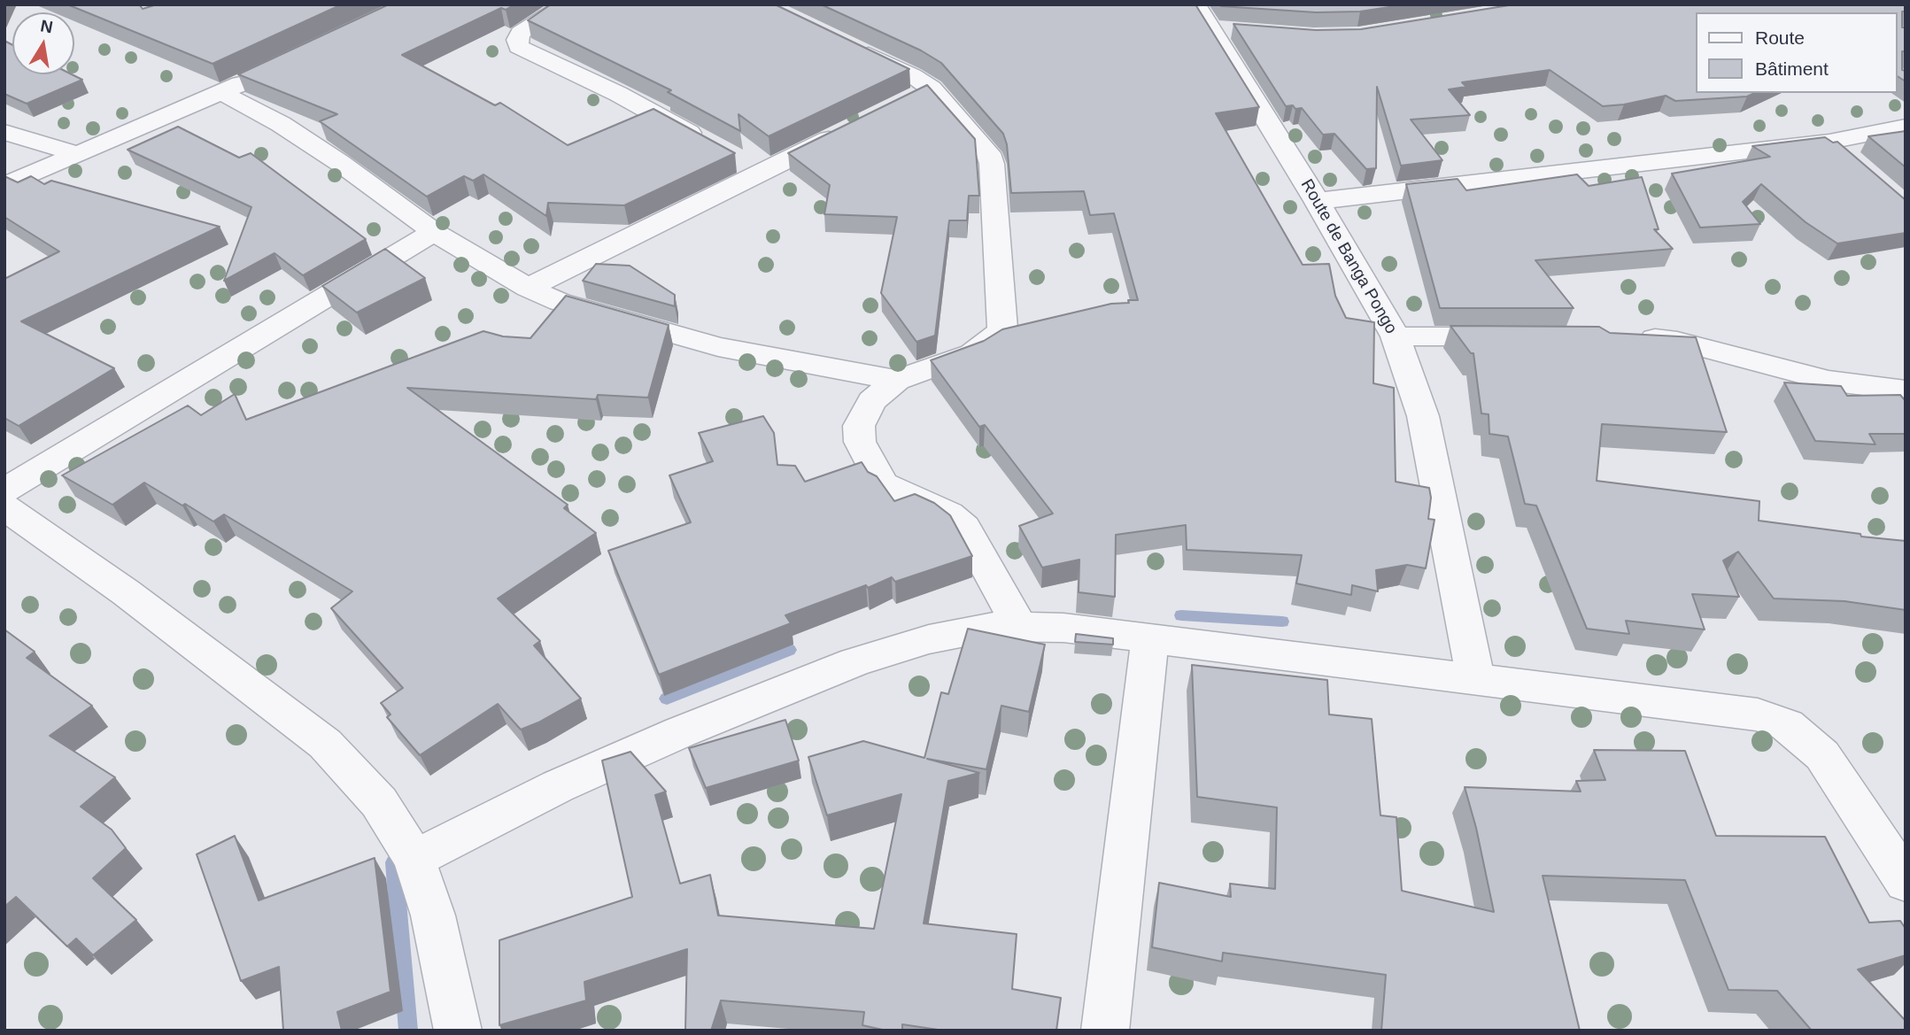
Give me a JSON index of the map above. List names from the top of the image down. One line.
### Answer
{"streets":{"street":["Route de Banga Pongo"]},"legend":["Route","Bâtiment"],"north":"top"}
